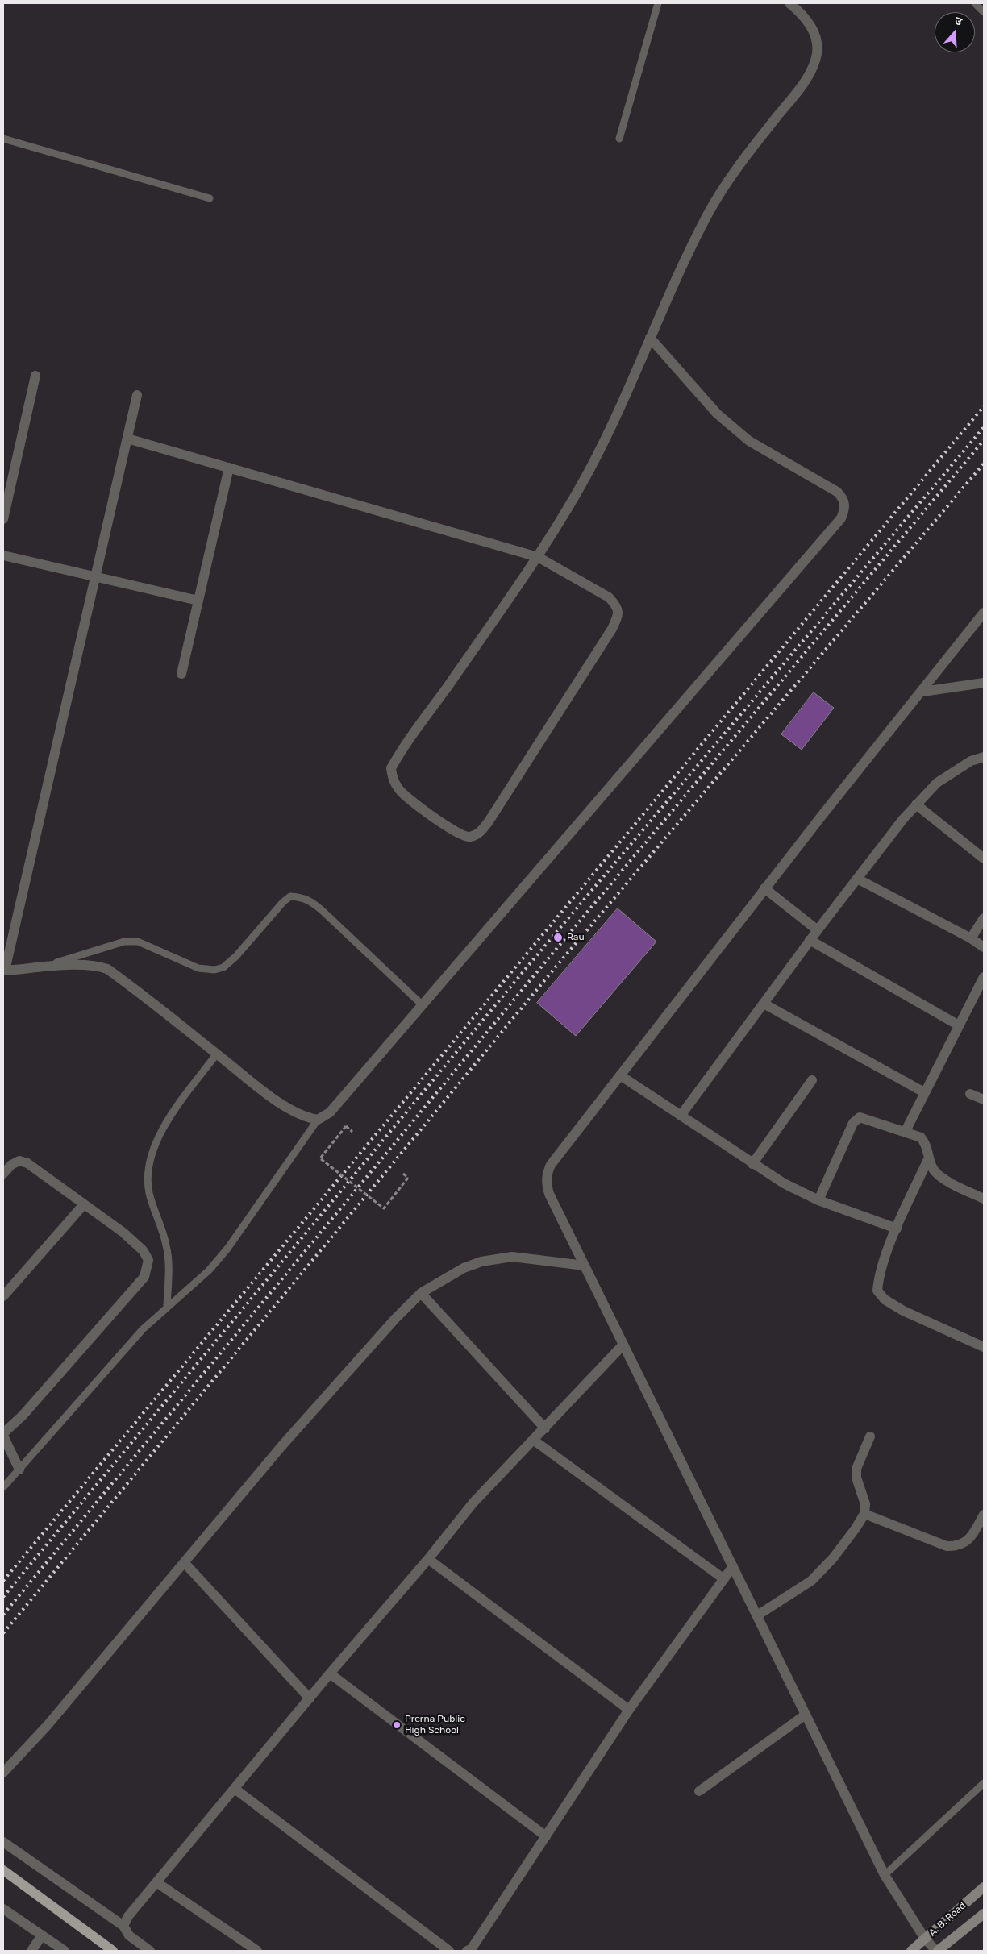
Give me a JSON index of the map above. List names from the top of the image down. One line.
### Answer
{"streets":{"main road":["A. B. Road"]},"places":["Rau","Prerna Public High School"],"north":"top"}
